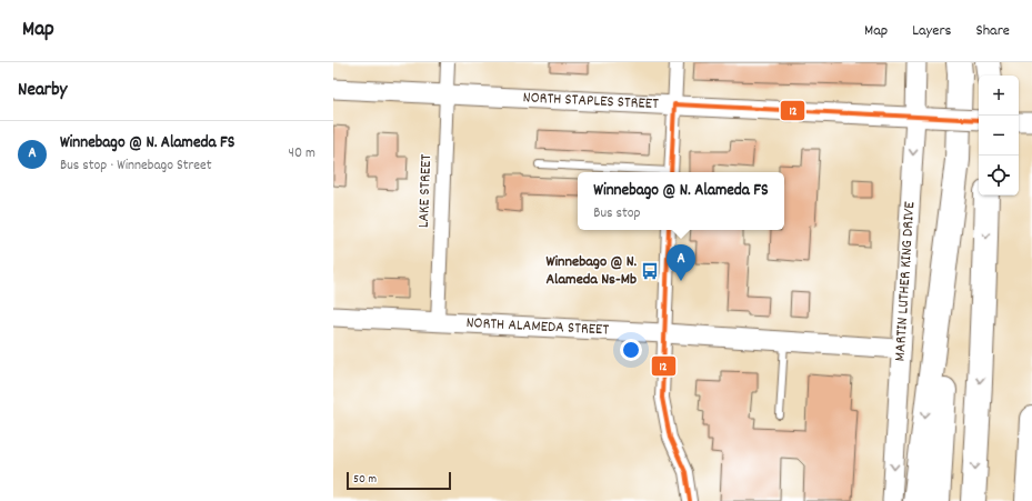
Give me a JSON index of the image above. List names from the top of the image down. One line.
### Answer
{"streets":{"street":["NORTH STAPLES STREET","LAKE STREET","MARTIN LUTHER KING DRIVE","NORTH ALAMEDA STREET"]},"crossings":[["NORTH STAPLES STREET","LAKE STREET"],["NORTH STAPLES STREET","MARTIN LUTHER KING DRIVE"],["LAKE STREET","NORTH ALAMEDA STREET"],["MARTIN LUTHER KING DRIVE","NORTH ALAMEDA STREET"]],"one_way":["MARTIN LUTHER KING DRIVE"],"places":{"bus stop":["Winnebago @ N. Alameda Ns-Mb"]},"lines":["transit line 12"],"scale_bar":"50 m","page":{"header":"Map","nav":["Map","Layers","Share"],"heading":"Nearby","map_buttons":["+","−"],"list":[{"mark":"A","name":"Winnebago @ N. Alameda FS","note":"Bus stop · Winnebago Street","value":"40 m"}],"popup":["Winnebago @ N. Alameda FS","Bus stop"],"pins":"A","scale":"50 m"}}
